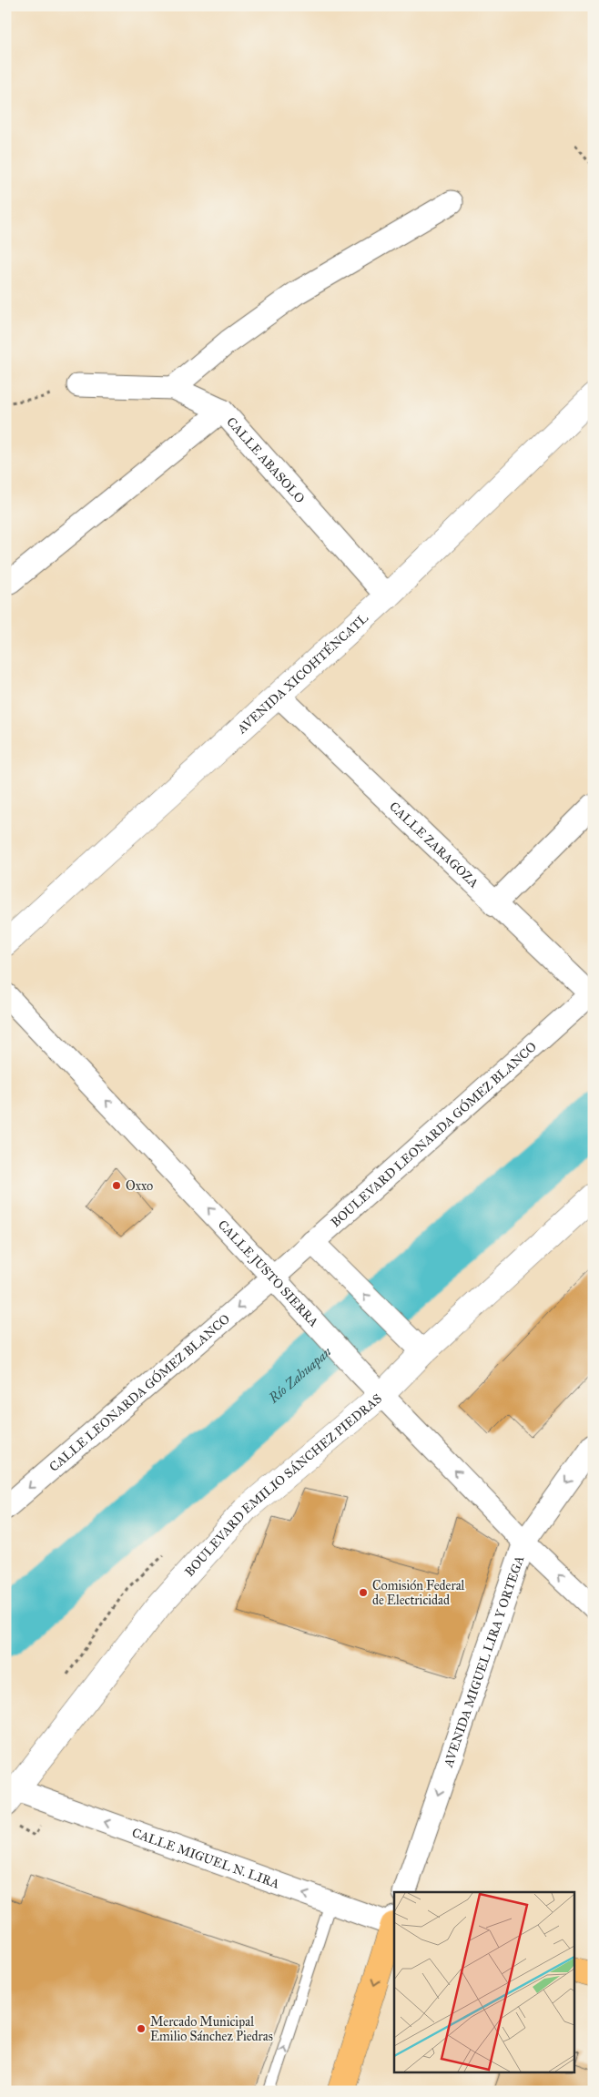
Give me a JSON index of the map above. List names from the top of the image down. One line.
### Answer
{"streets":{"street":["CALLE ABASOLO","AVENIDA XICOHTÉNCATL","CALLE ZARAGOZA","BOULEVARD LEONARDA GÓMEZ BLANCO","CALLE JUSTO SIERRA","CALLE LEONARDA GÓMEZ BLANCO","BOULEVARD EMILIO SÁNCHEZ PIEDRAS","AVENIDA MIGUEL LIRA Y ORTEGA","CALLE MIGUEL N. LIRA"]},"crossings":[["CALLE ABASOLO","AVENIDA XICOHTÉNCATL"],["AVENIDA XICOHTÉNCATL","CALLE ZARAGOZA"],["CALLE ZARAGOZA","BOULEVARD LEONARDA GÓMEZ BLANCO"],["BOULEVARD LEONARDA GÓMEZ BLANCO","CALLE JUSTO SIERRA"],["BOULEVARD LEONARDA GÓMEZ BLANCO","CALLE LEONARDA GÓMEZ BLANCO"],["CALLE JUSTO SIERRA","CALLE LEONARDA GÓMEZ BLANCO"],["CALLE JUSTO SIERRA","BOULEVARD EMILIO SÁNCHEZ PIEDRAS"],["CALLE JUSTO SIERRA","AVENIDA MIGUEL LIRA Y ORTEGA"],["BOULEVARD EMILIO SÁNCHEZ PIEDRAS","CALLE MIGUEL N. LIRA"]],"one_way":["CALLE JUSTO SIERRA","CALLE LEONARDA GÓMEZ BLANCO","AVENIDA MIGUEL LIRA Y ORTEGA","CALLE MIGUEL N. LIRA"],"water":["Río Zahuapan"],"places":["Oxxo","Comisión Federal de Electricidad","Mercado Municipal Emilio Sánchez Piedras"]}
